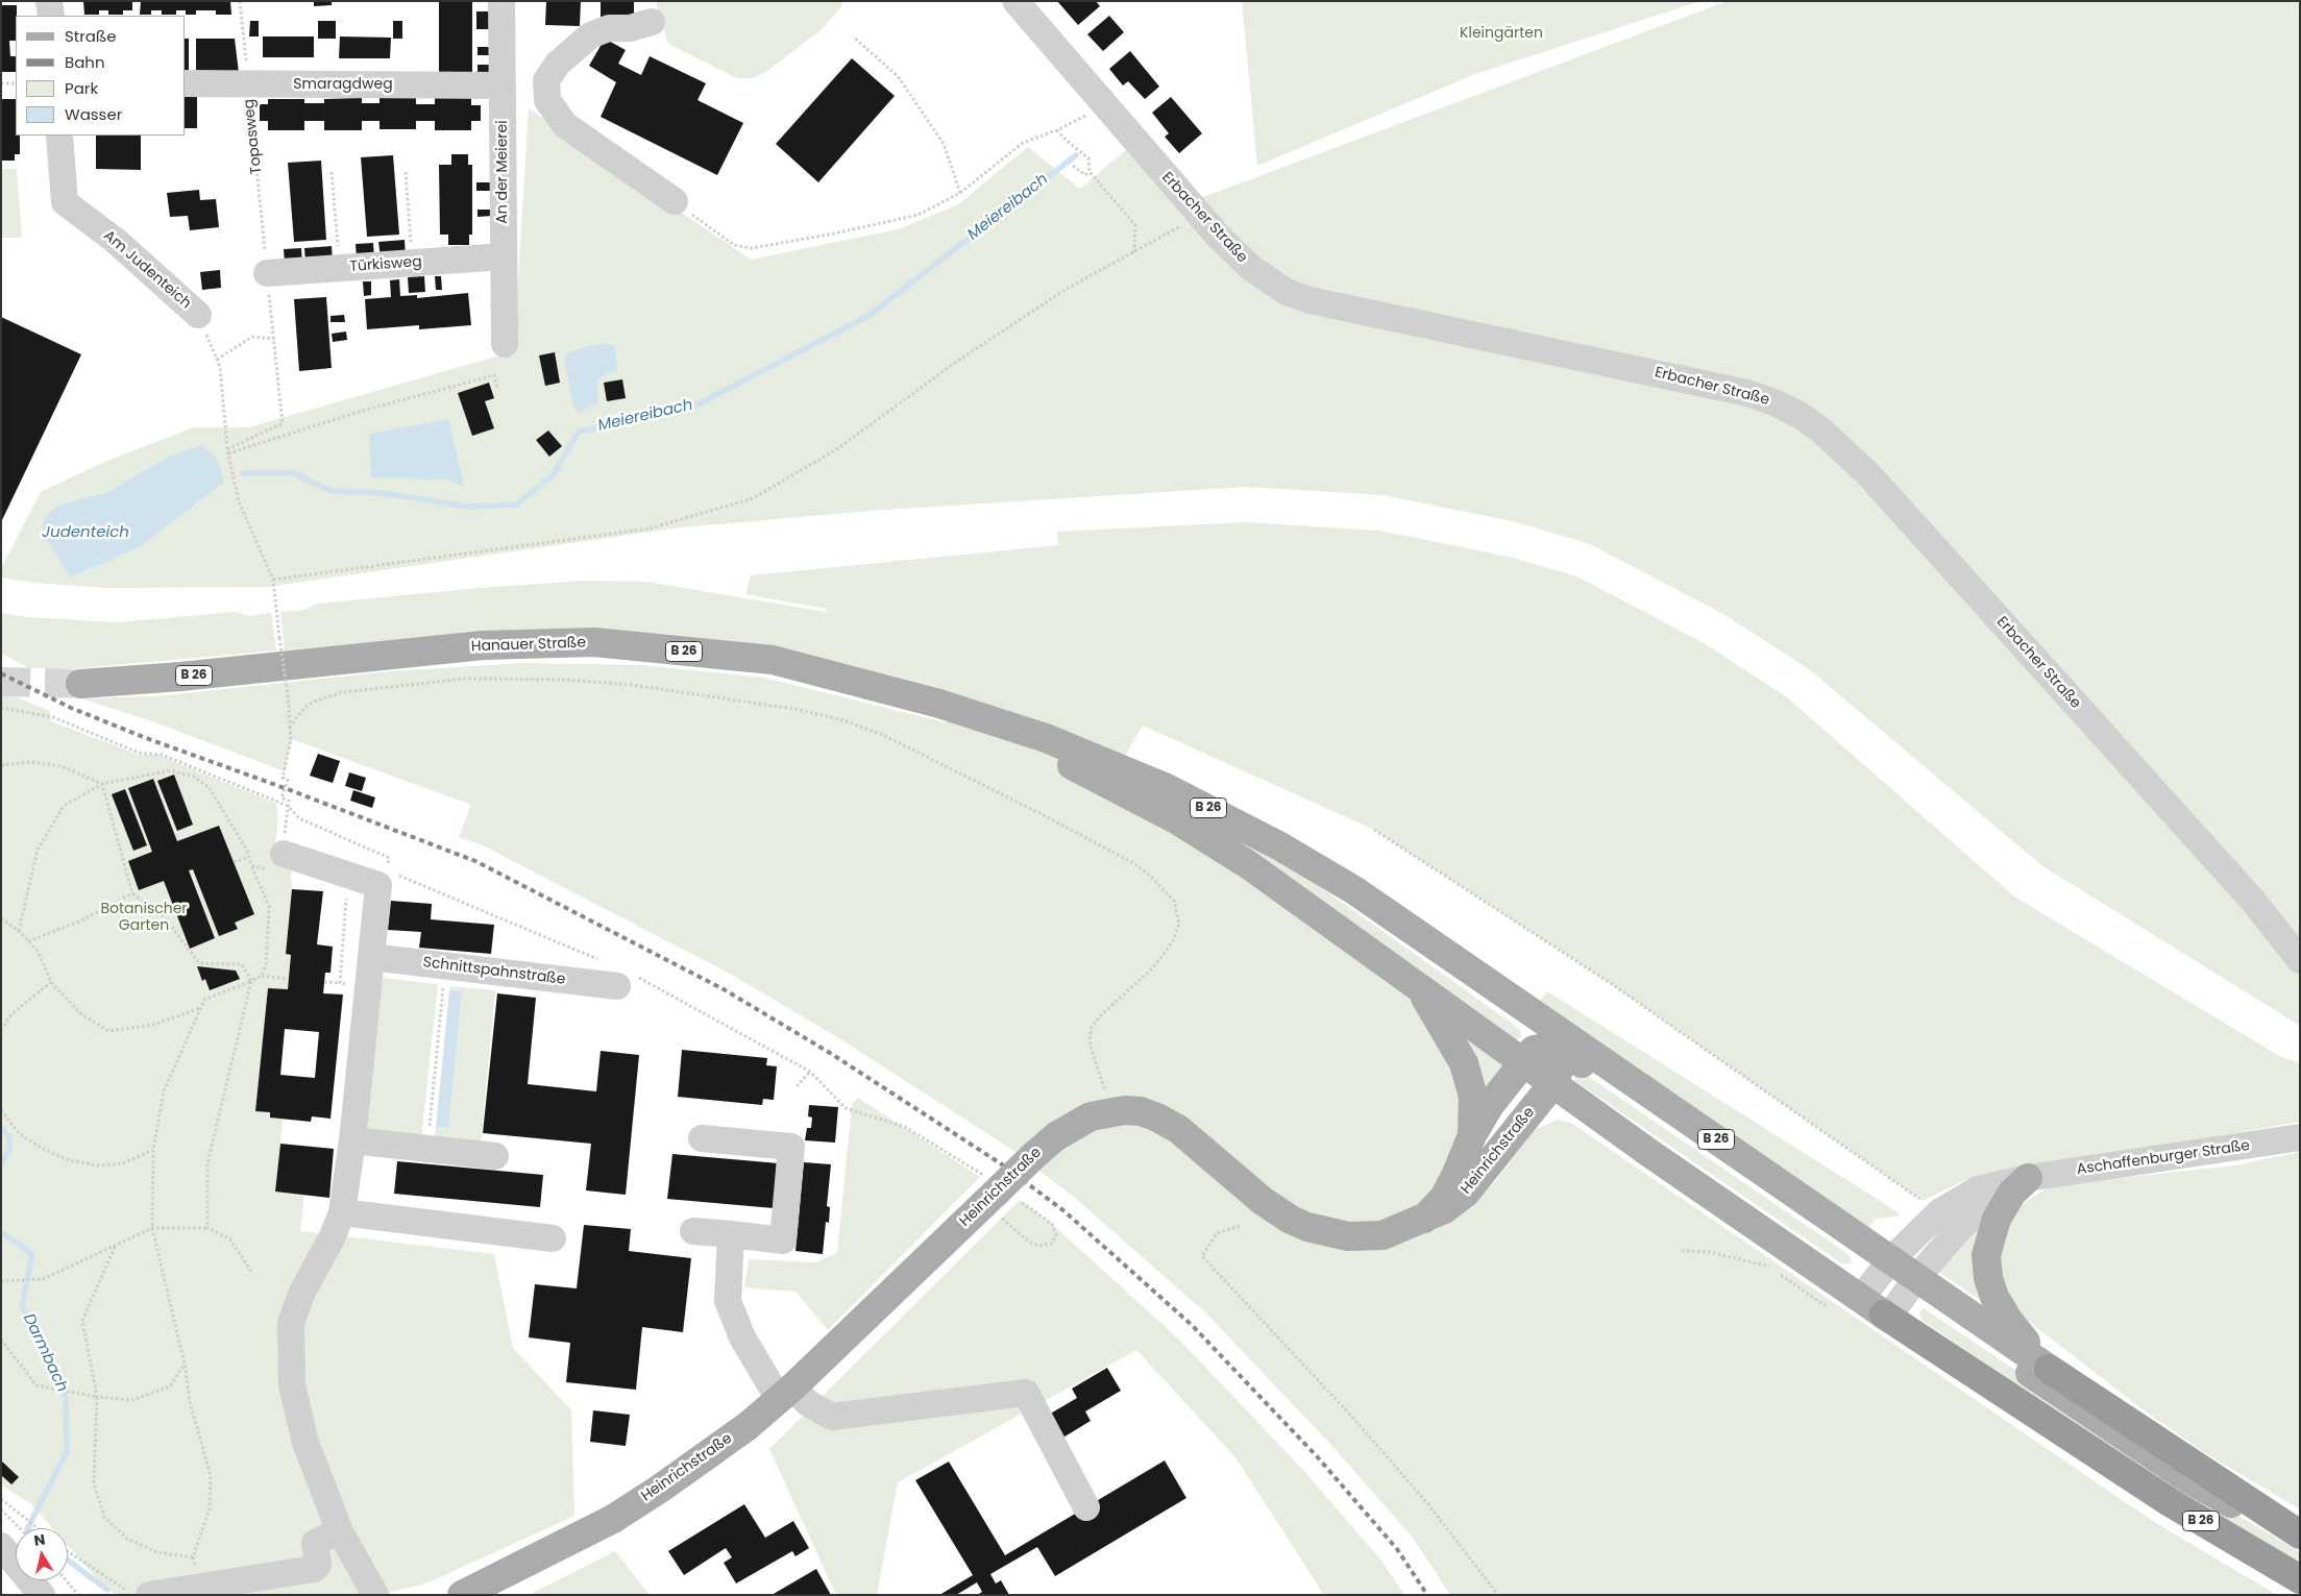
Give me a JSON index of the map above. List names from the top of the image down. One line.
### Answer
{"streets":{"highway":["B 26"],"main road":["Hanauer Straße","Heinrichstraße"],"street":["Smaragdweg","An der Meierei","Erbacher Straße","Türkisweg","Am Judenteich","Schnittspahnstraße","Aschaffenburger Straße"],"path":["Topasweg"]},"crossings":[["Smaragdweg","Topasweg"],["Smaragdweg","An der Meierei"],["Topasweg","Türkisweg"],["Topasweg","Am Judenteich"],["An der Meierei","Türkisweg"],["Hanauer Straße","B 26"],["B 26","Heinrichstraße"],["B 26","Aschaffenburger Straße"]],"water":["Meiereibach","Judenteich","Darmbach"],"parks":["Kleingärten","Botanischer Garten"],"legend":["Straße","Bahn","Park","Wasser"],"north":"top"}
